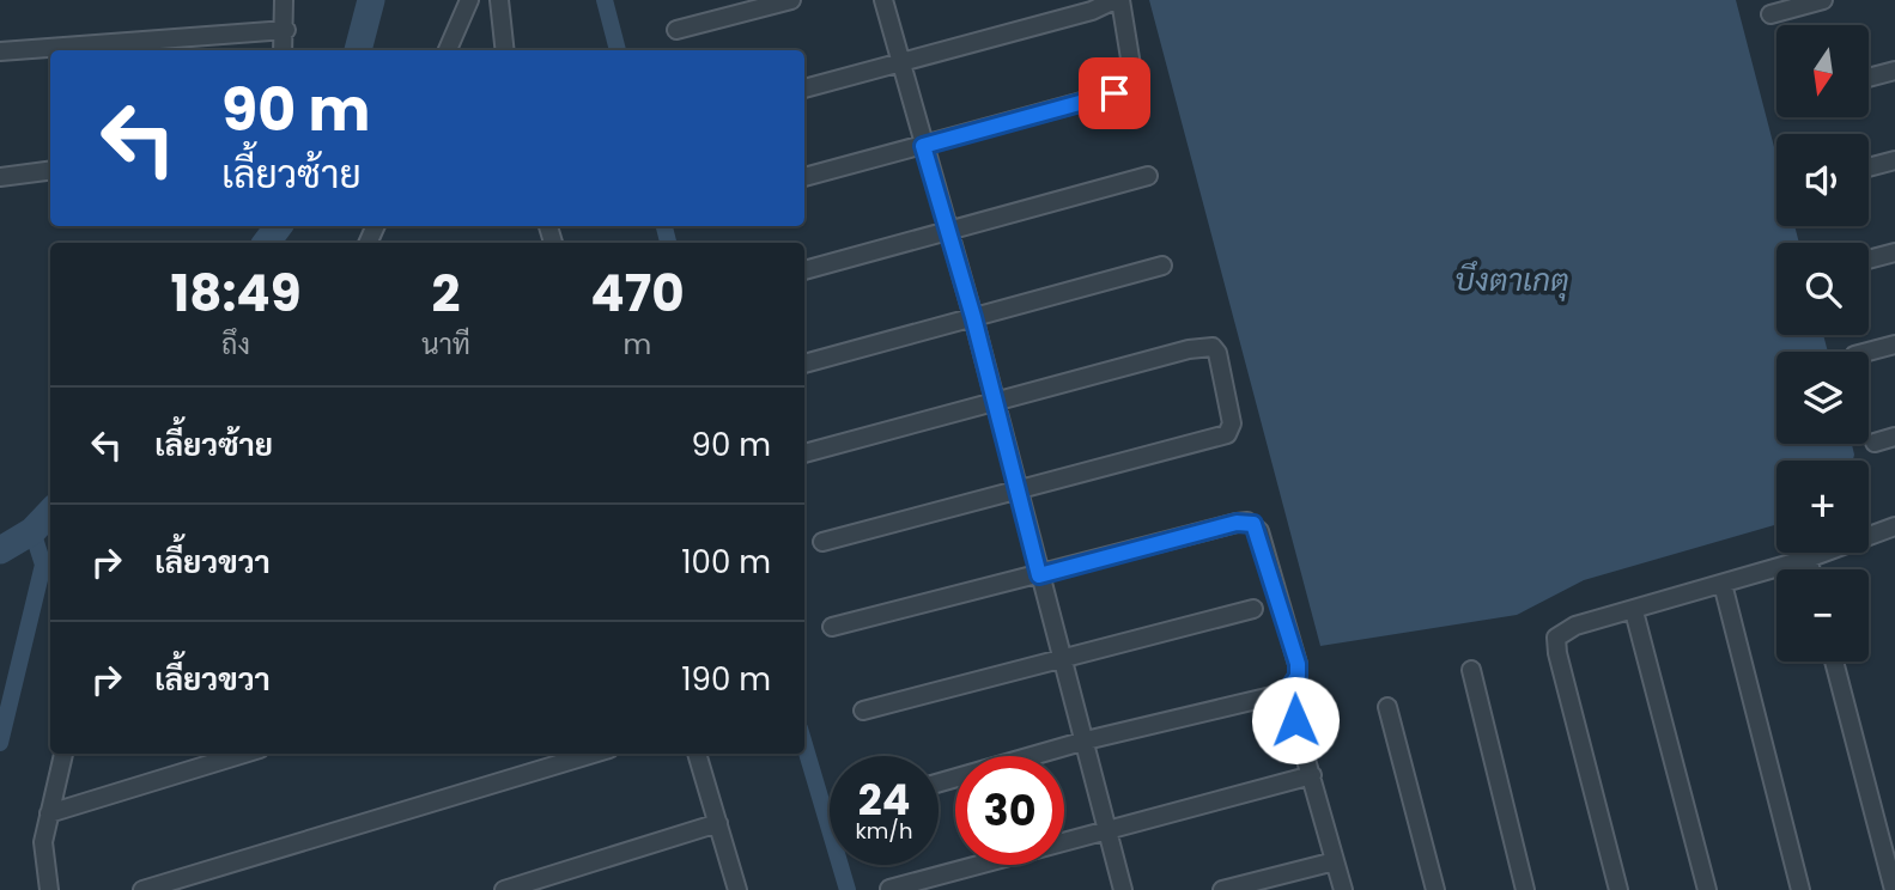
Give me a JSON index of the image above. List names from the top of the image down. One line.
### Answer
{"water":["บึงตาเกตุ"],"north":"bottom","page":{"map_buttons":["+","−"],"turn":["90 m","เลี้ยวซ้าย"],"eta":["18:49","ถึง","2","นาที","470","m"],"list":[{"name":"เลี้ยวซ้าย","value":"90 m"},{"name":"เลี้ยวขวา","value":"100 m"},{"name":"เลี้ยวขวา","value":"190 m"}],"speed":"24 km/h","limit":"30"}}
